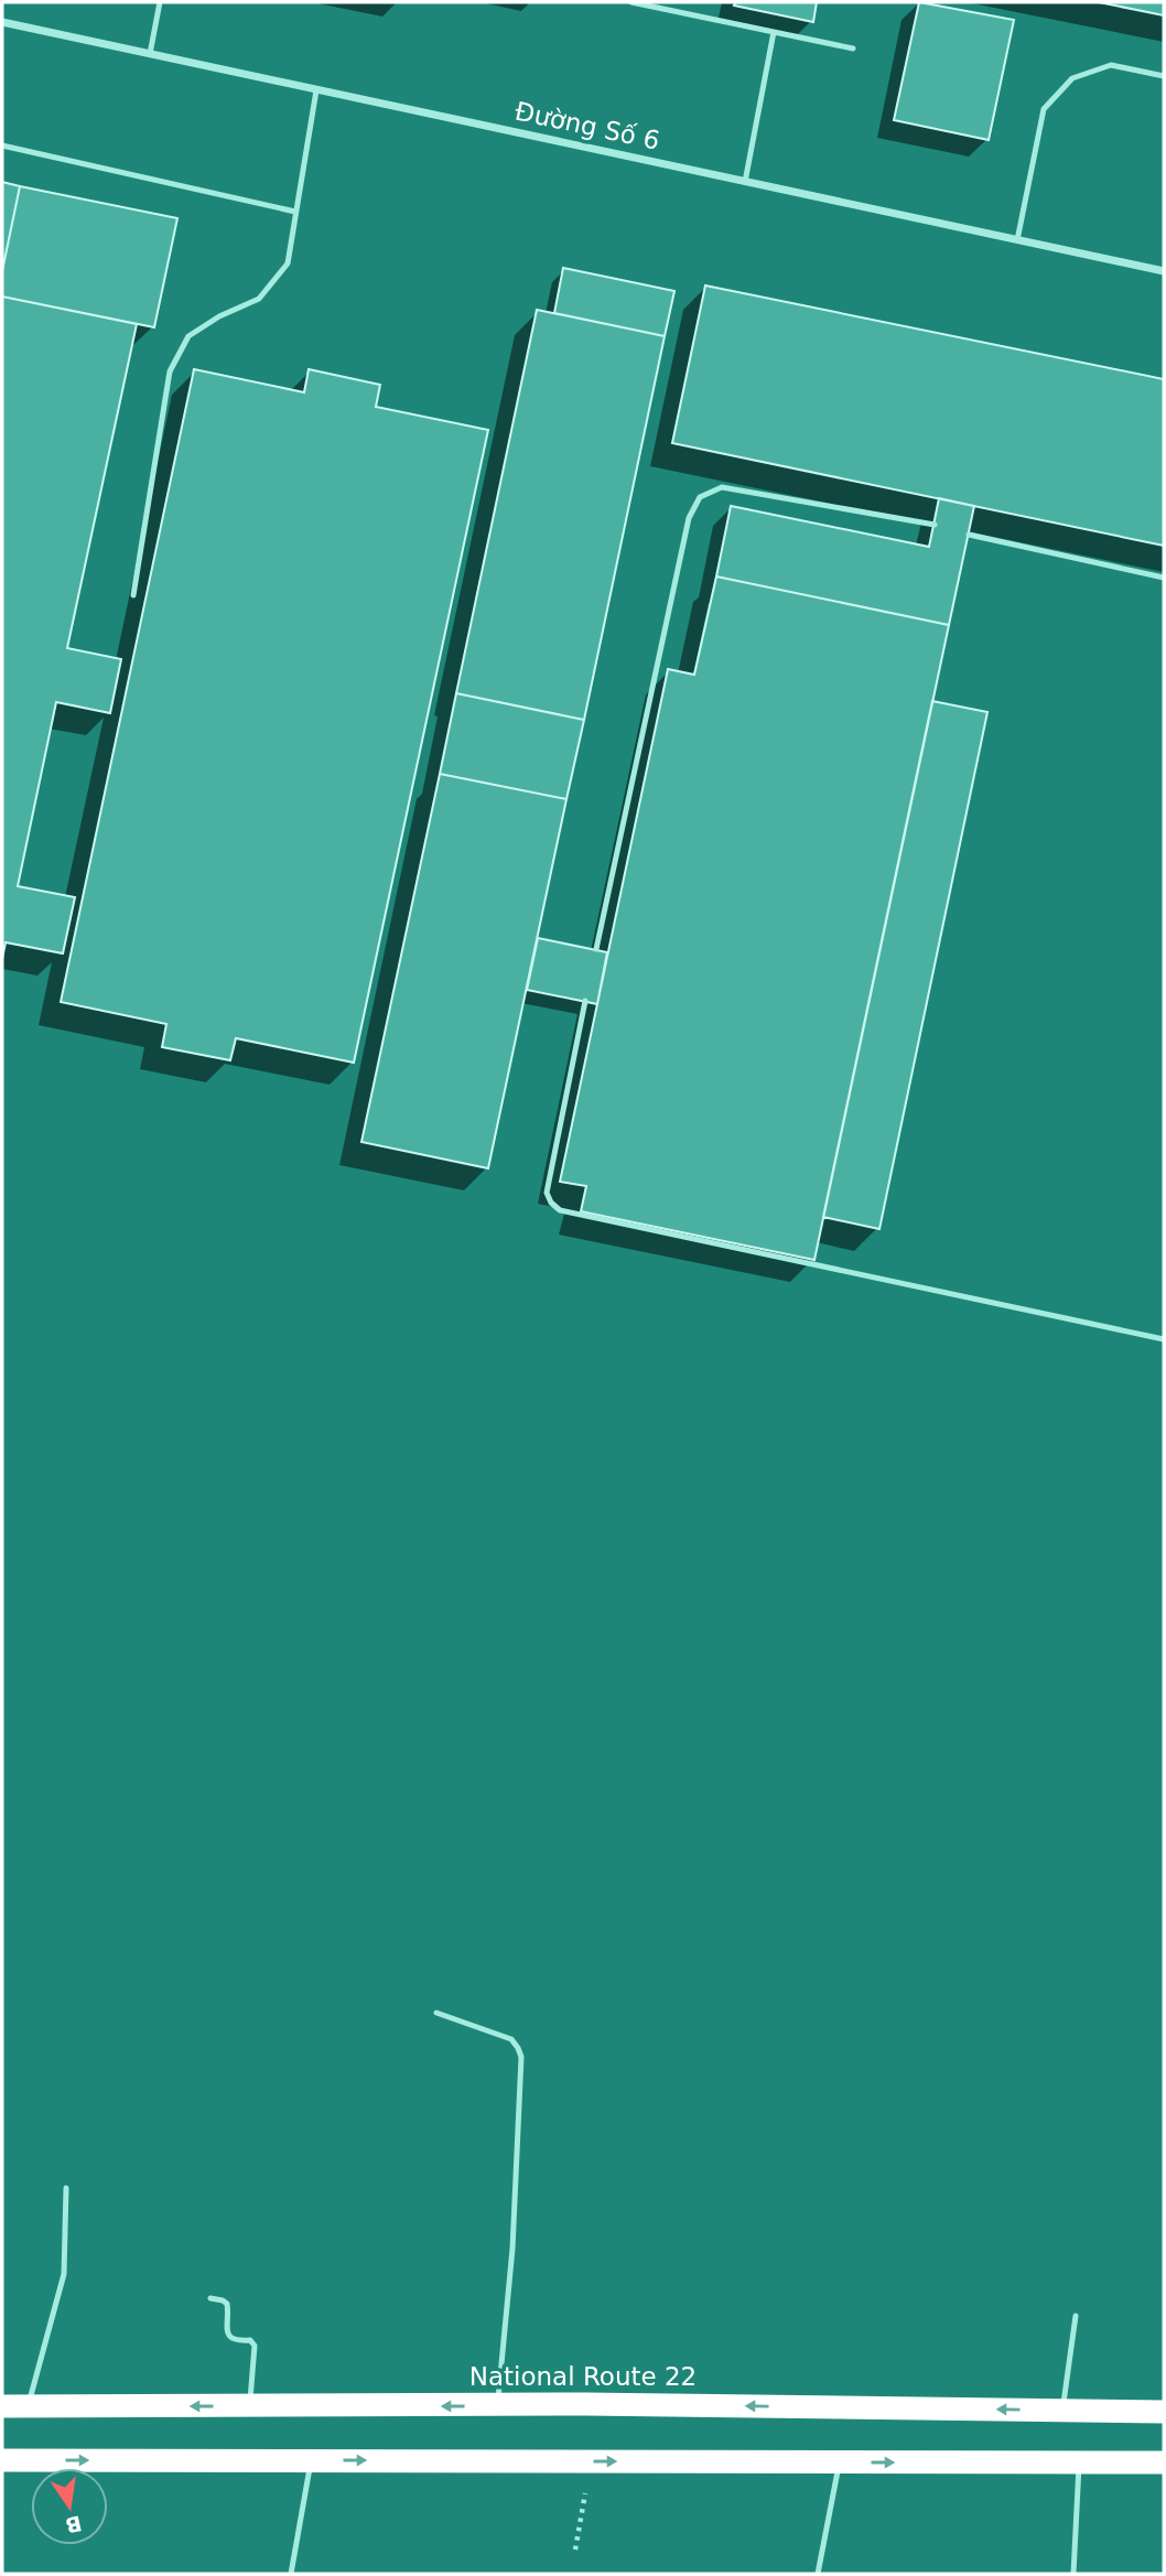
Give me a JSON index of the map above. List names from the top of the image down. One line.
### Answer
{"streets":{"highway":["National Route 22"],"street":["Đường Số 6"]},"north":"bottom"}
